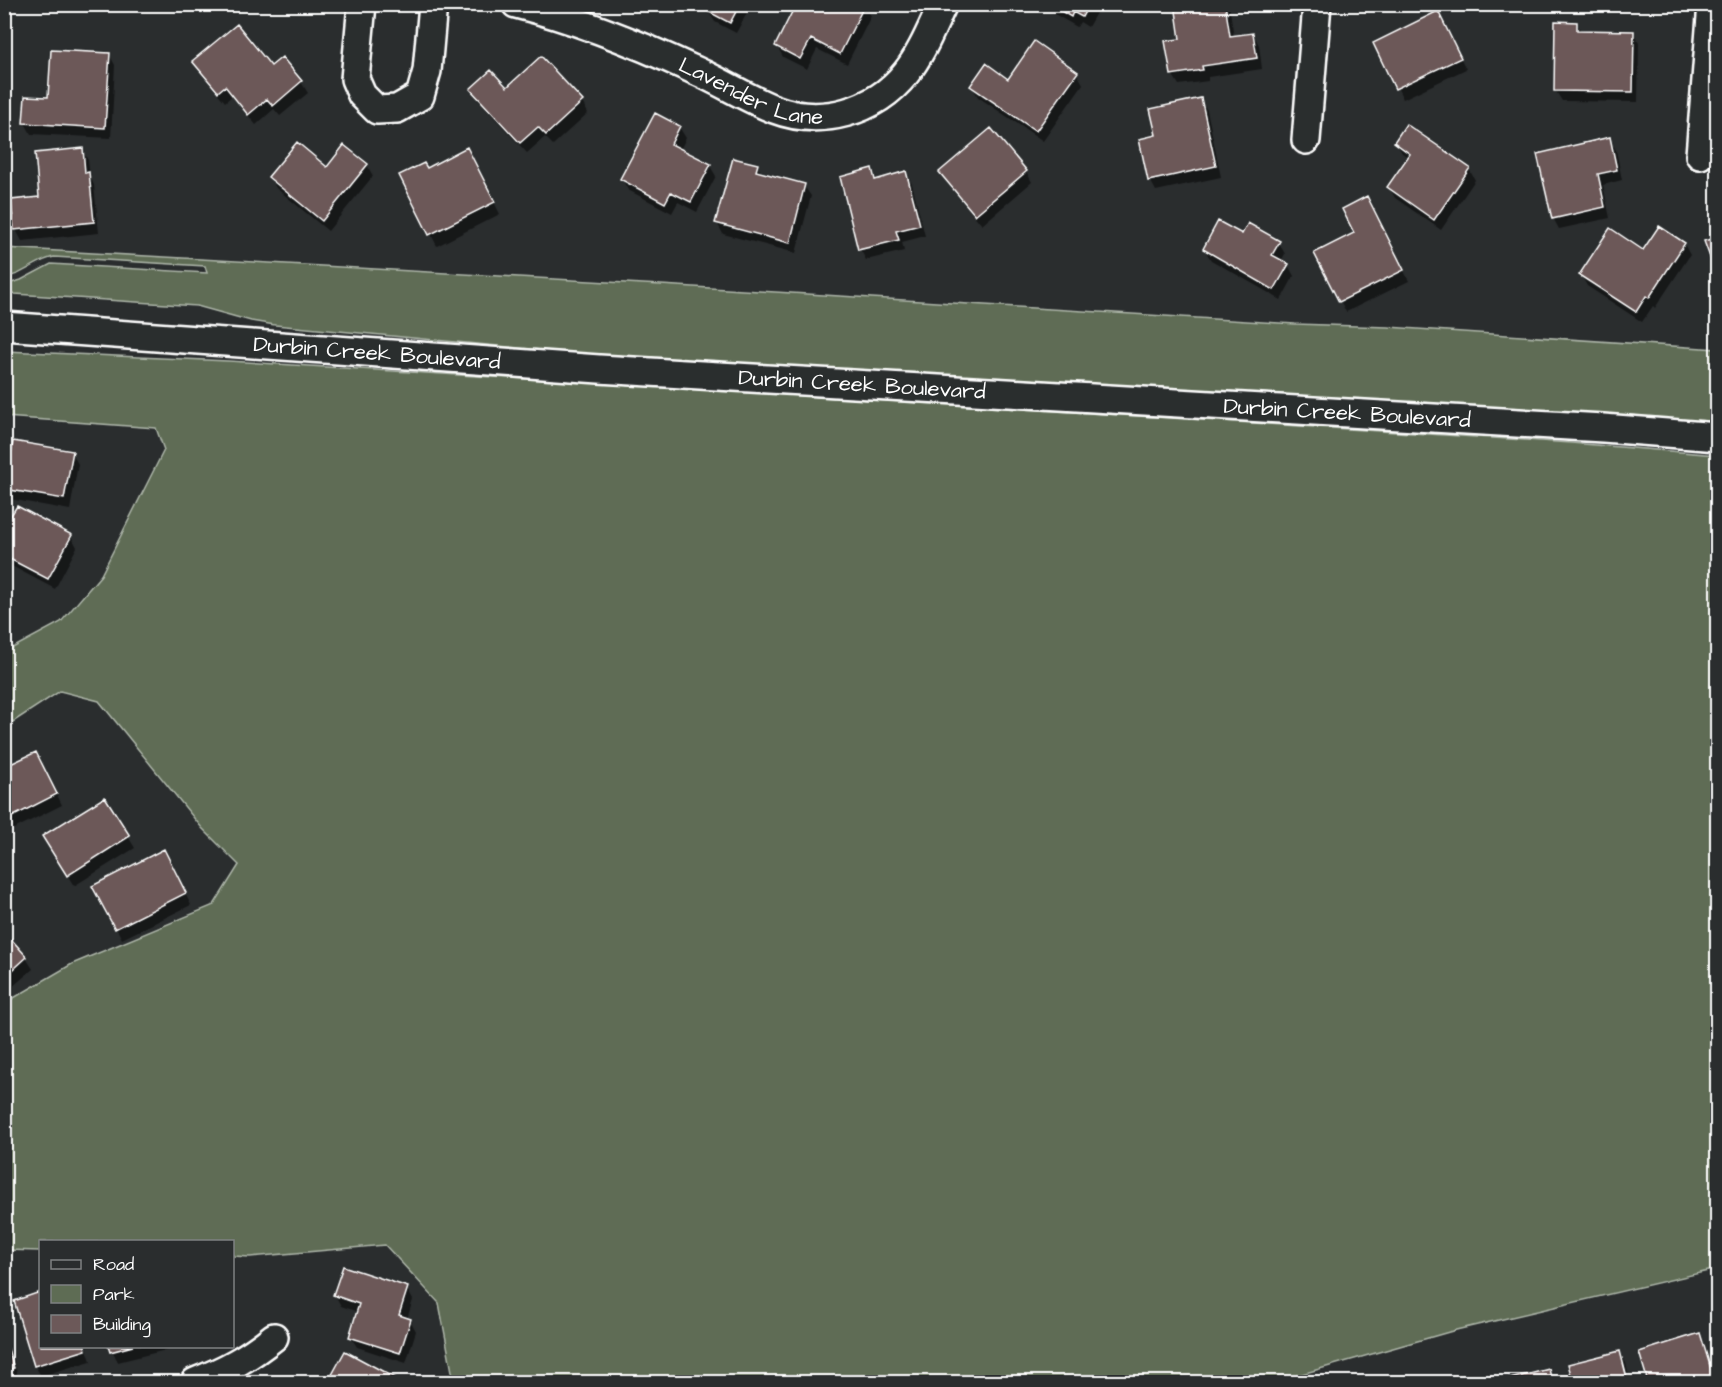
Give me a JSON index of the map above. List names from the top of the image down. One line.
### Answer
{"streets":{"street":["Lavender Lane","Durbin Creek Boulevard"]},"legend":["Road","Park","Building"]}
